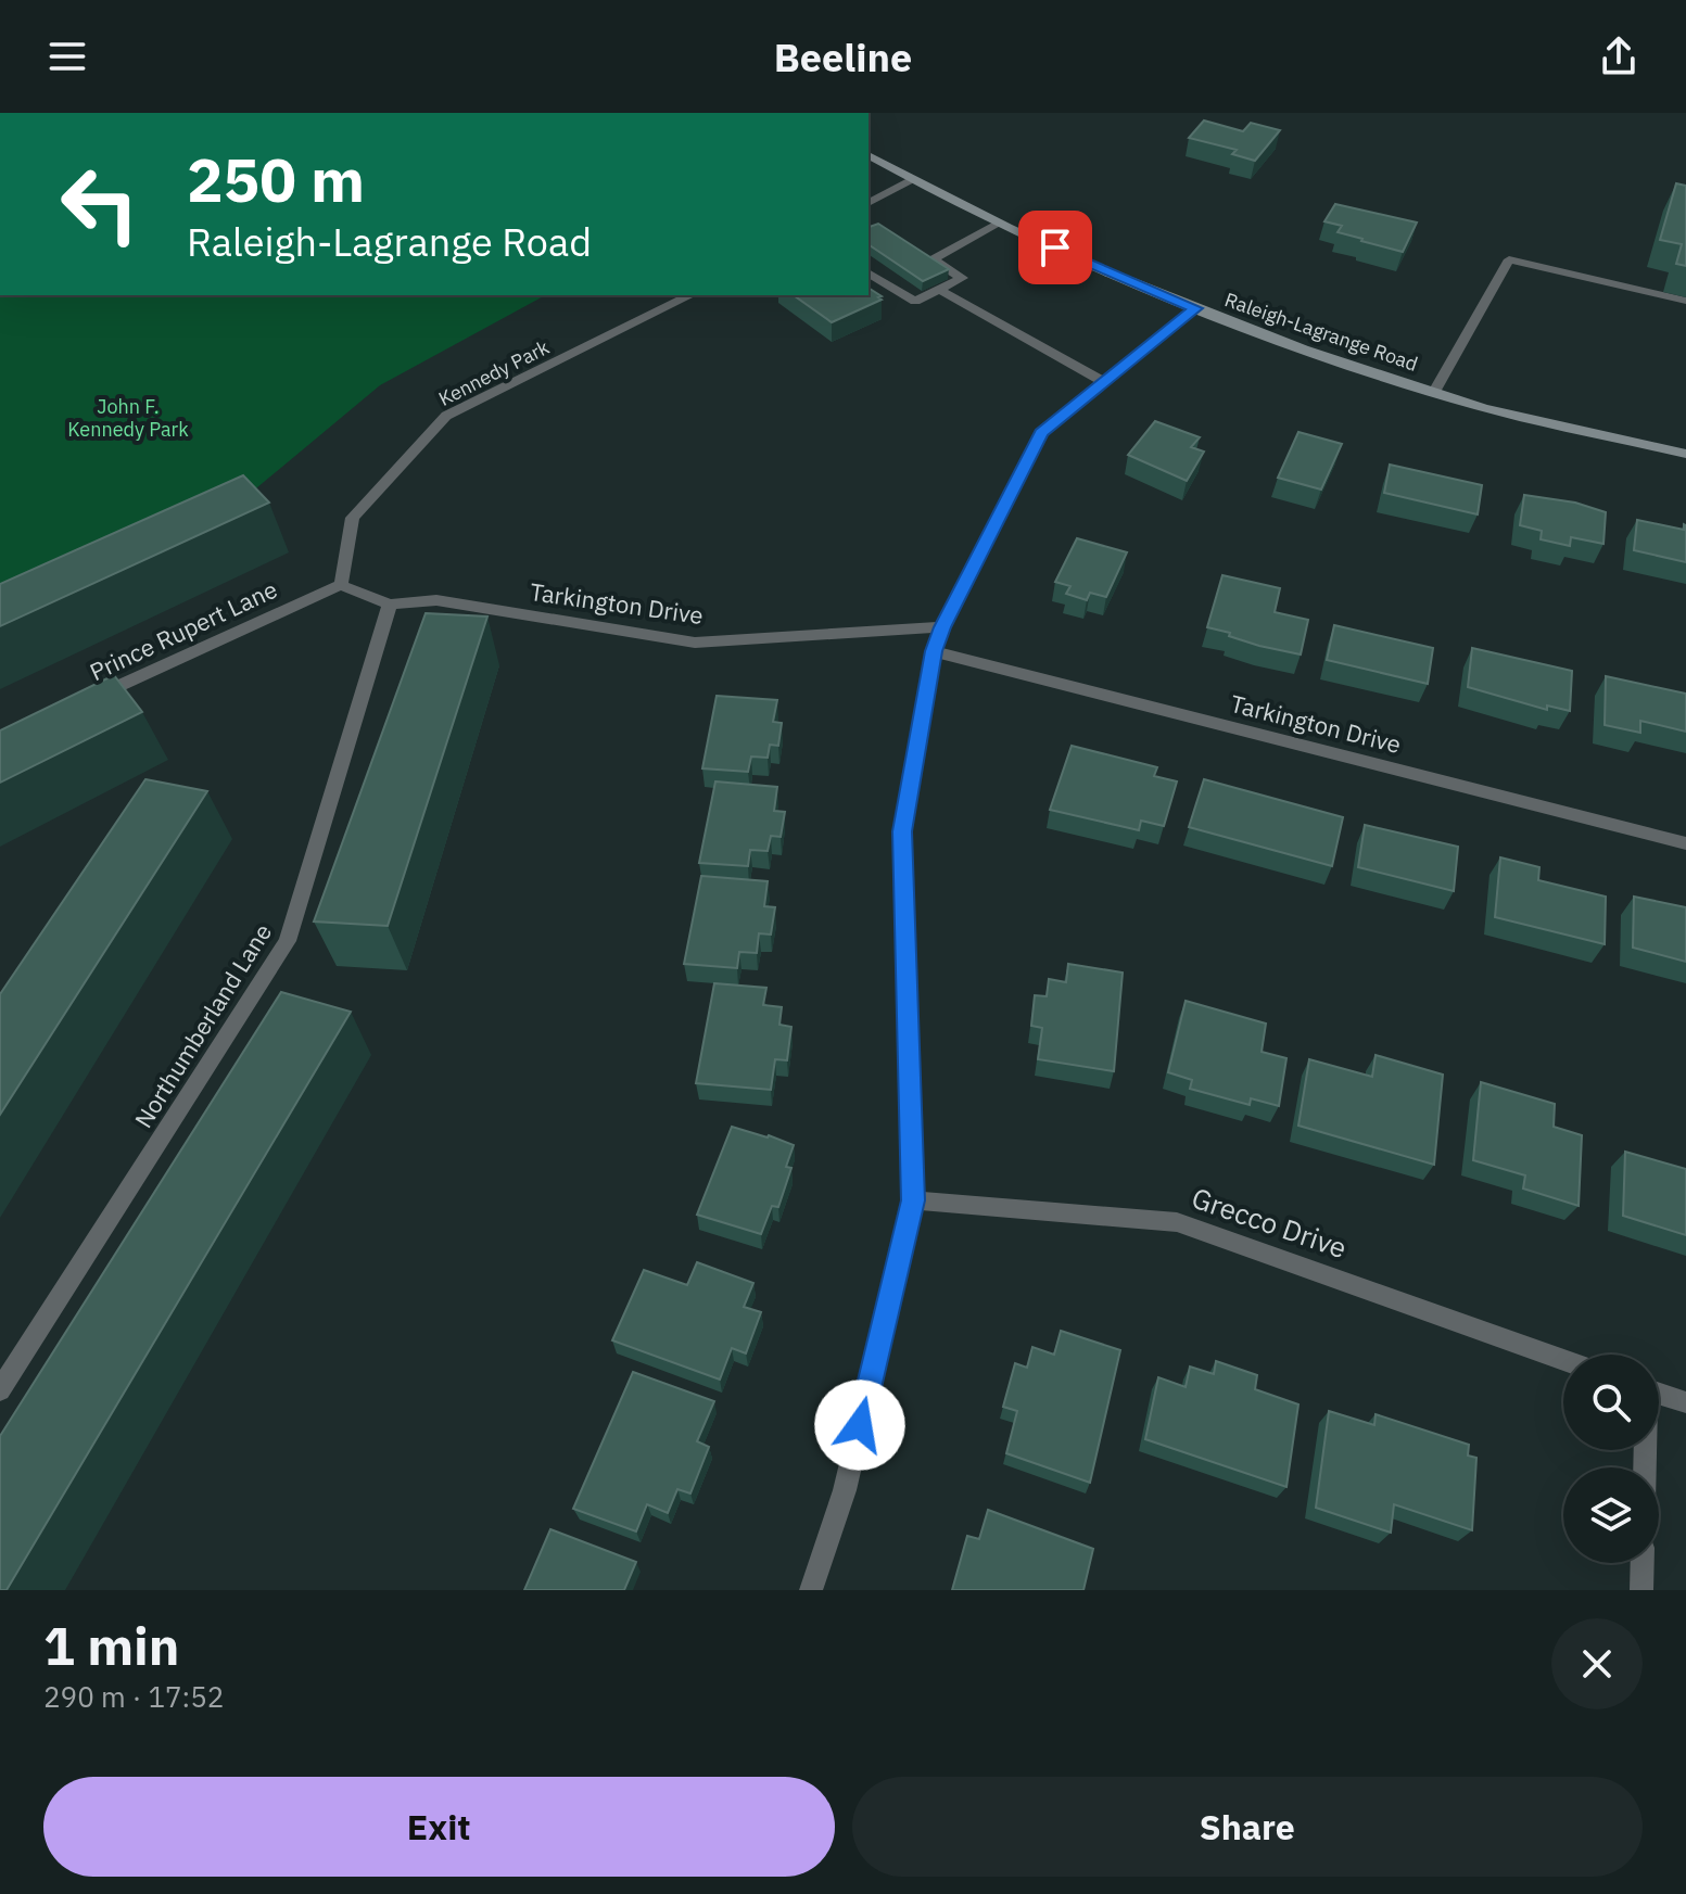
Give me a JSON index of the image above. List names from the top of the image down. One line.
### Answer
{"streets":{"main road":["Raleigh-Lagrange Road"],"street":["Kennedy Park","Tarkington Drive","Prince Rupert Lane","Northumberland Lane","Grecco Drive"]},"crossings":[["Kennedy Park","Tarkington Drive"],["Kennedy Park","Prince Rupert Lane"],["Tarkington Drive","Prince Rupert Lane"],["Tarkington Drive","Northumberland Lane"]],"parks":["John F. Kennedy Park"],"page":{"header":"Beeline","turn":["250 m","Raleigh-Lagrange Road"],"heading":["1 min","290 m · 17:52"],"buttons":["Exit","Share"]}}
